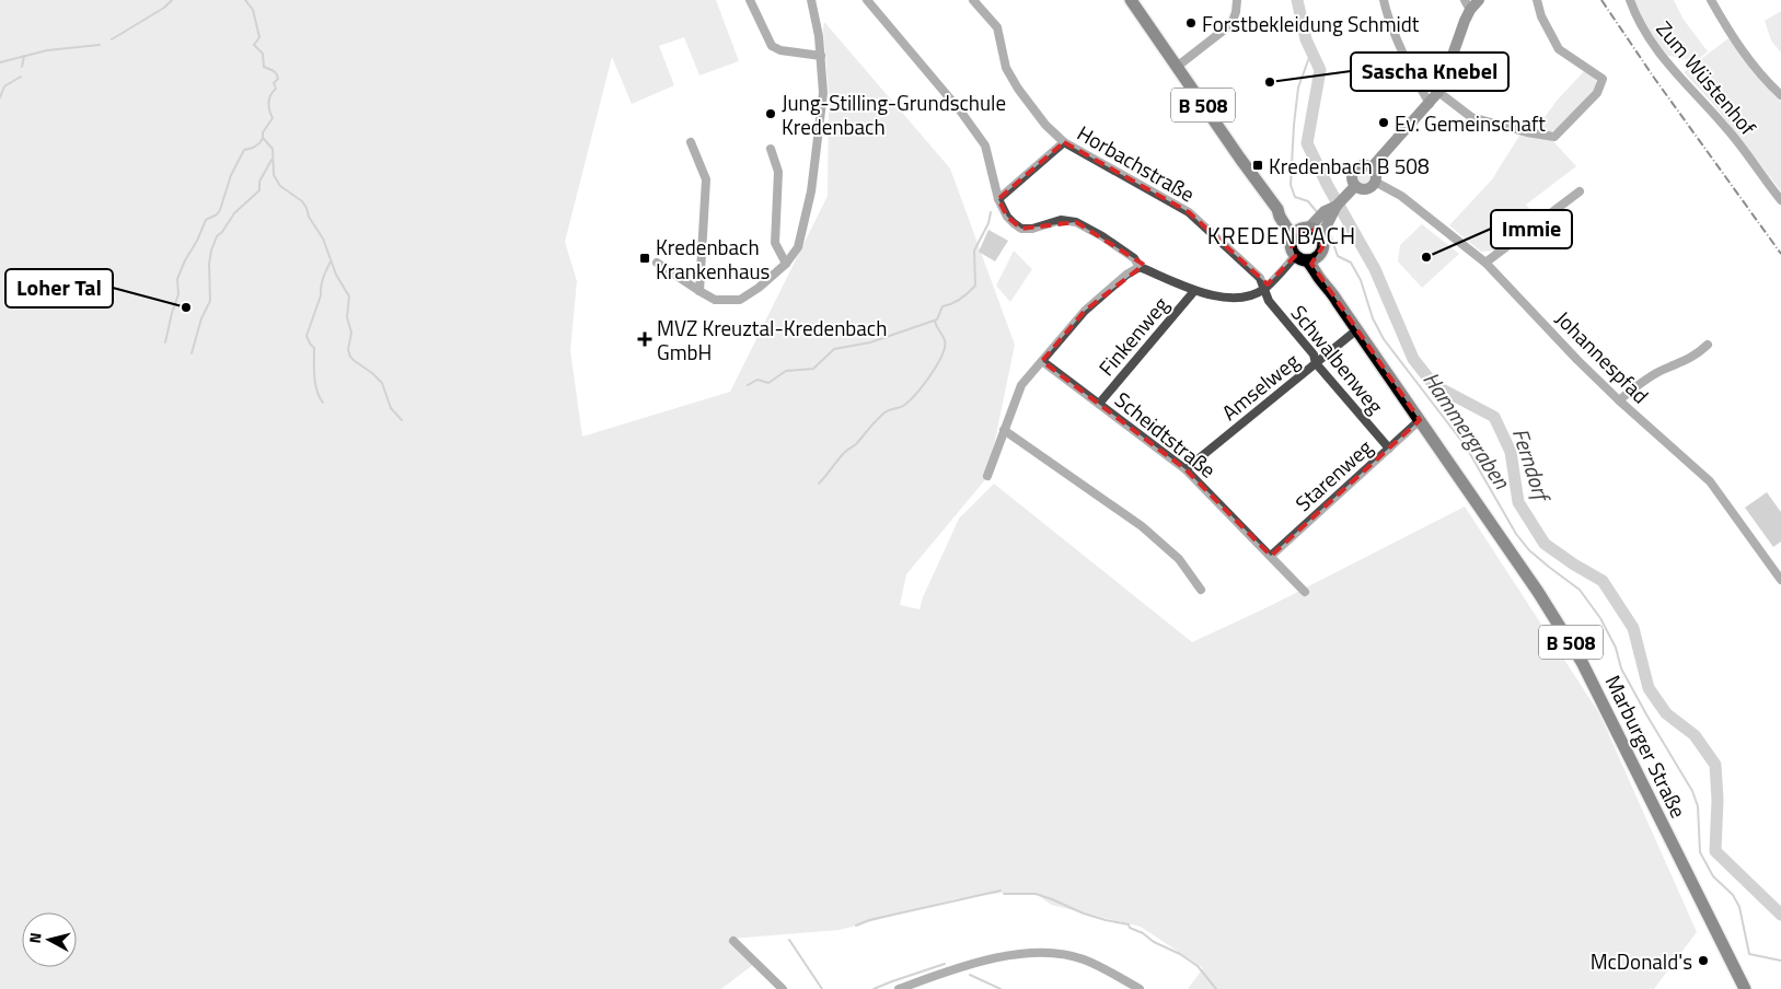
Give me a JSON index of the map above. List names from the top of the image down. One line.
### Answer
{"streets":{"main road":["B 508","Marburger Straße"],"street":["Zum Wüstenhof","Horbachstraße","Finkenweg","Johannespfad","Schwalbenweg","Amselweg","Scheidtstraße","Starenweg"]},"crossings":[["B 508","Marburger Straße"],["Horbachstraße","Schwalbenweg"],["Finkenweg","Scheidtstraße"],["Schwalbenweg","Amselweg"],["Schwalbenweg","Starenweg"],["Amselweg","Scheidtstraße"],["Amselweg","Marburger Straße"],["Scheidtstraße","Starenweg"],["Starenweg","Marburger Straße"]],"districts":["KREDENBACH"],"water":["Hammergraben","Ferndorf"],"places":{"other":["Forstbekleidung Schmidt","Sascha Knebel","Jung-Stilling-Grundschule Kredenbach","Ev. Gemeinschaft","Immie","Loher Tal","McDonald's"],"transit":["Kredenbach B 508","Kredenbach Krankenhaus"],"health":["MVZ Kreuztal-Kredenbach GmbH"]},"north":"left"}
